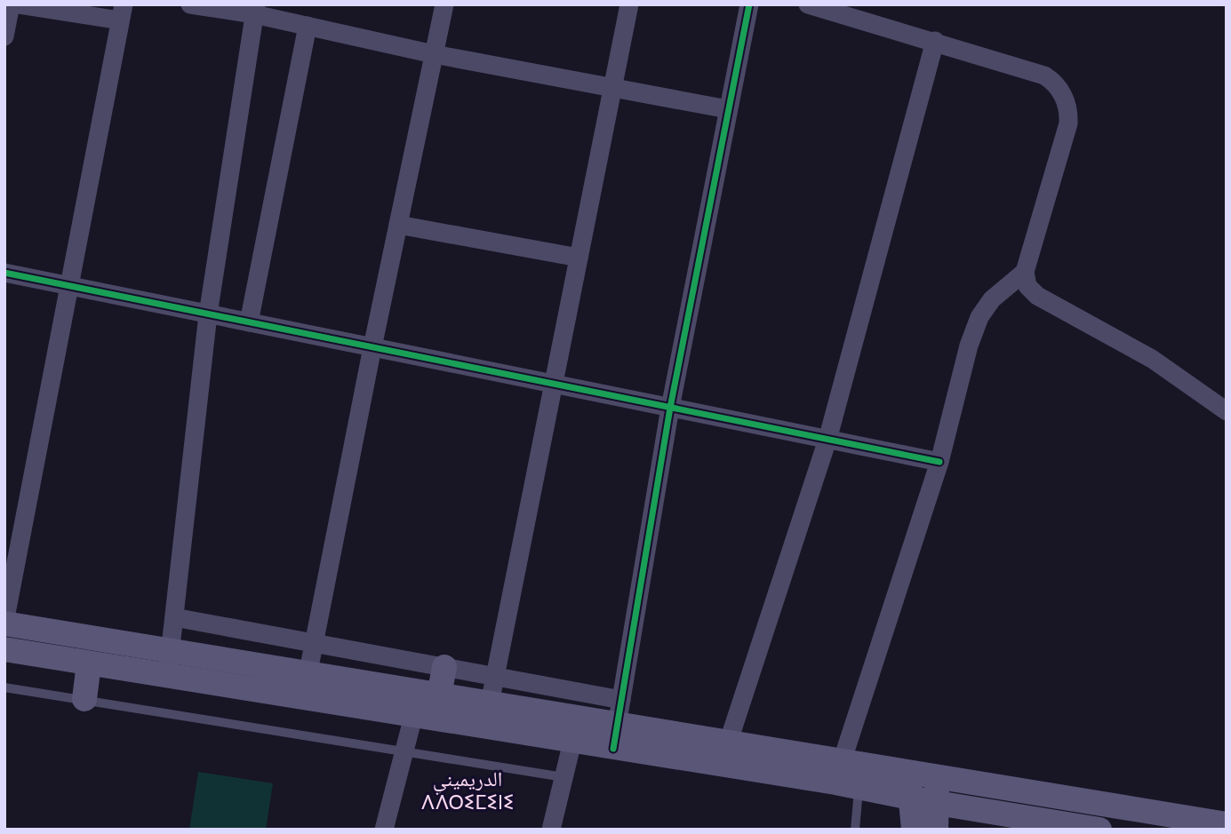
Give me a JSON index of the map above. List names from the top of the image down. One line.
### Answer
{"districts":["الدريميني ⴷⴷⵔⵉⵎⵉⵏⵉ"]}
